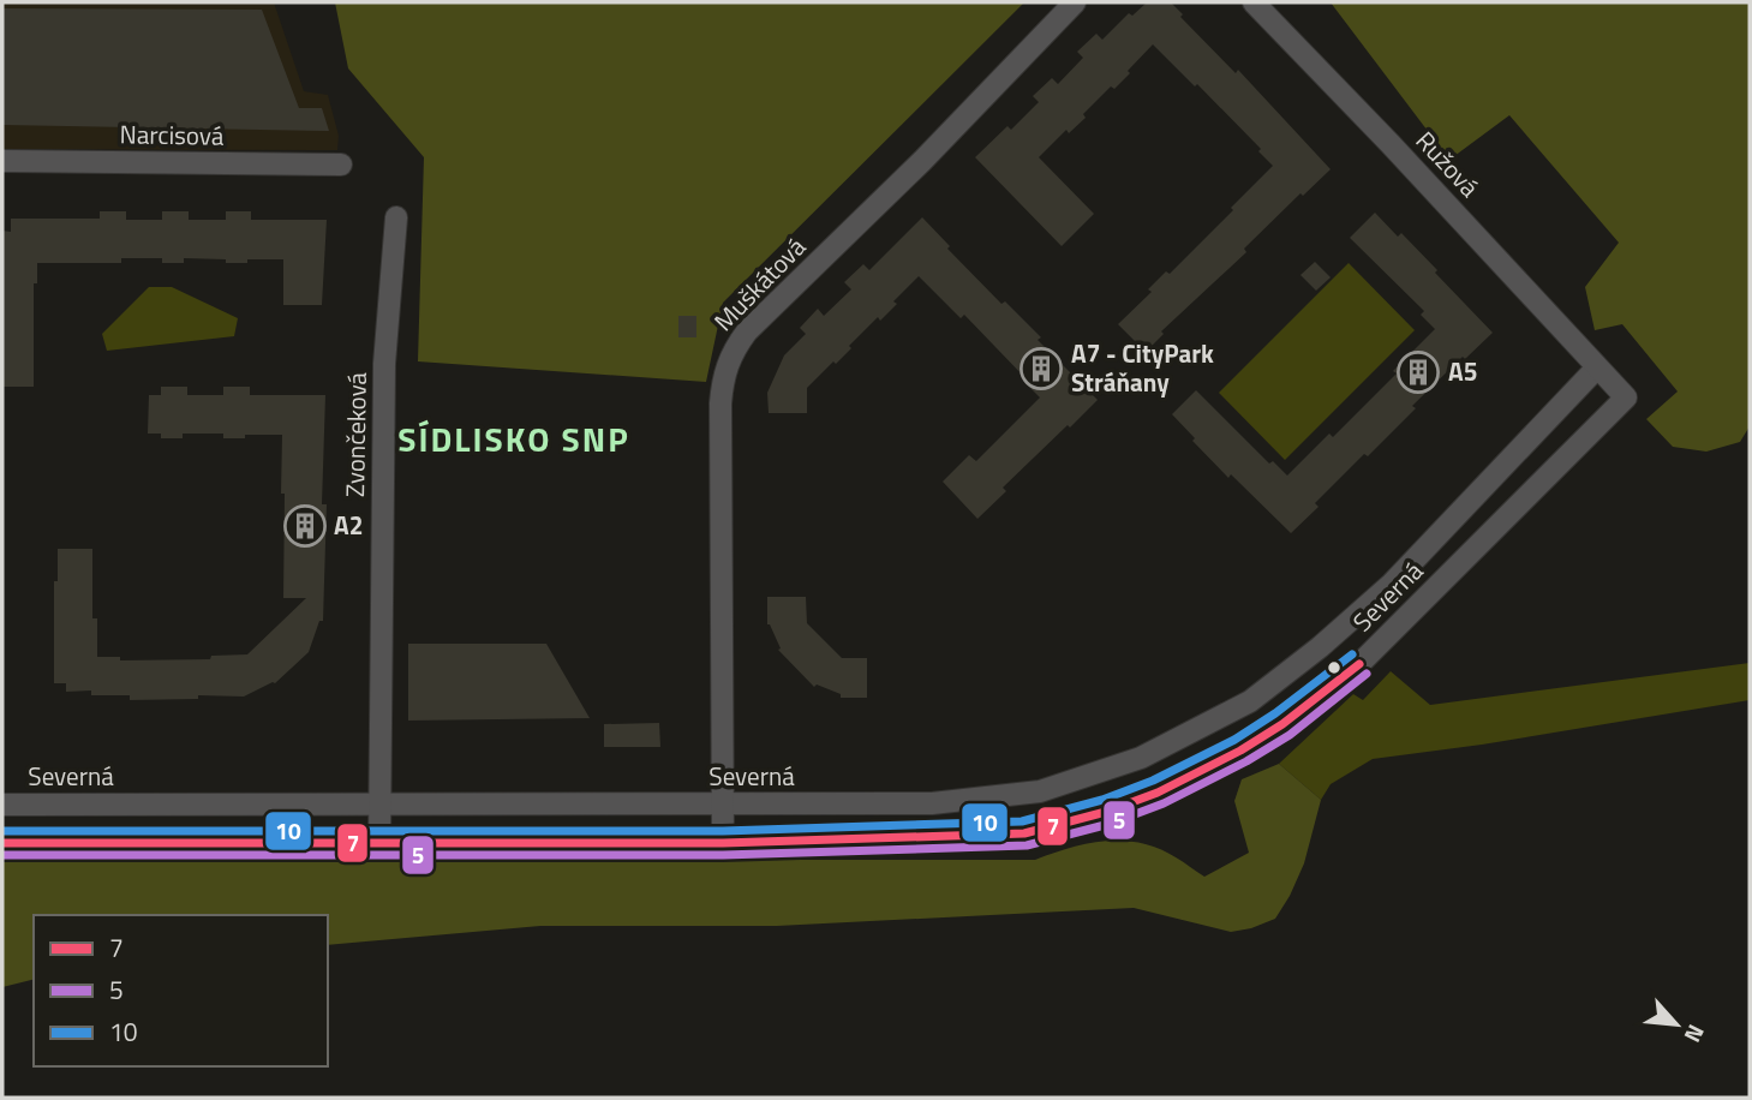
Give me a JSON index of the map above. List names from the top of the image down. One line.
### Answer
{"streets":{"street":["Narcisová","Ružová","Muškátová","Zvončeková","Severná"]},"crossings":[["Ružová","Severná"],["Muškátová","Severná"],["Zvončeková","Severná"]],"districts":["SÍDLISKO SNP"],"places":{"building":["A7 - CityPark Stráňany","A5","A2"]},"lines":["transit line 10","transit line 7","transit line 5"],"legend":["7","5","10"],"north":"bottom right"}
